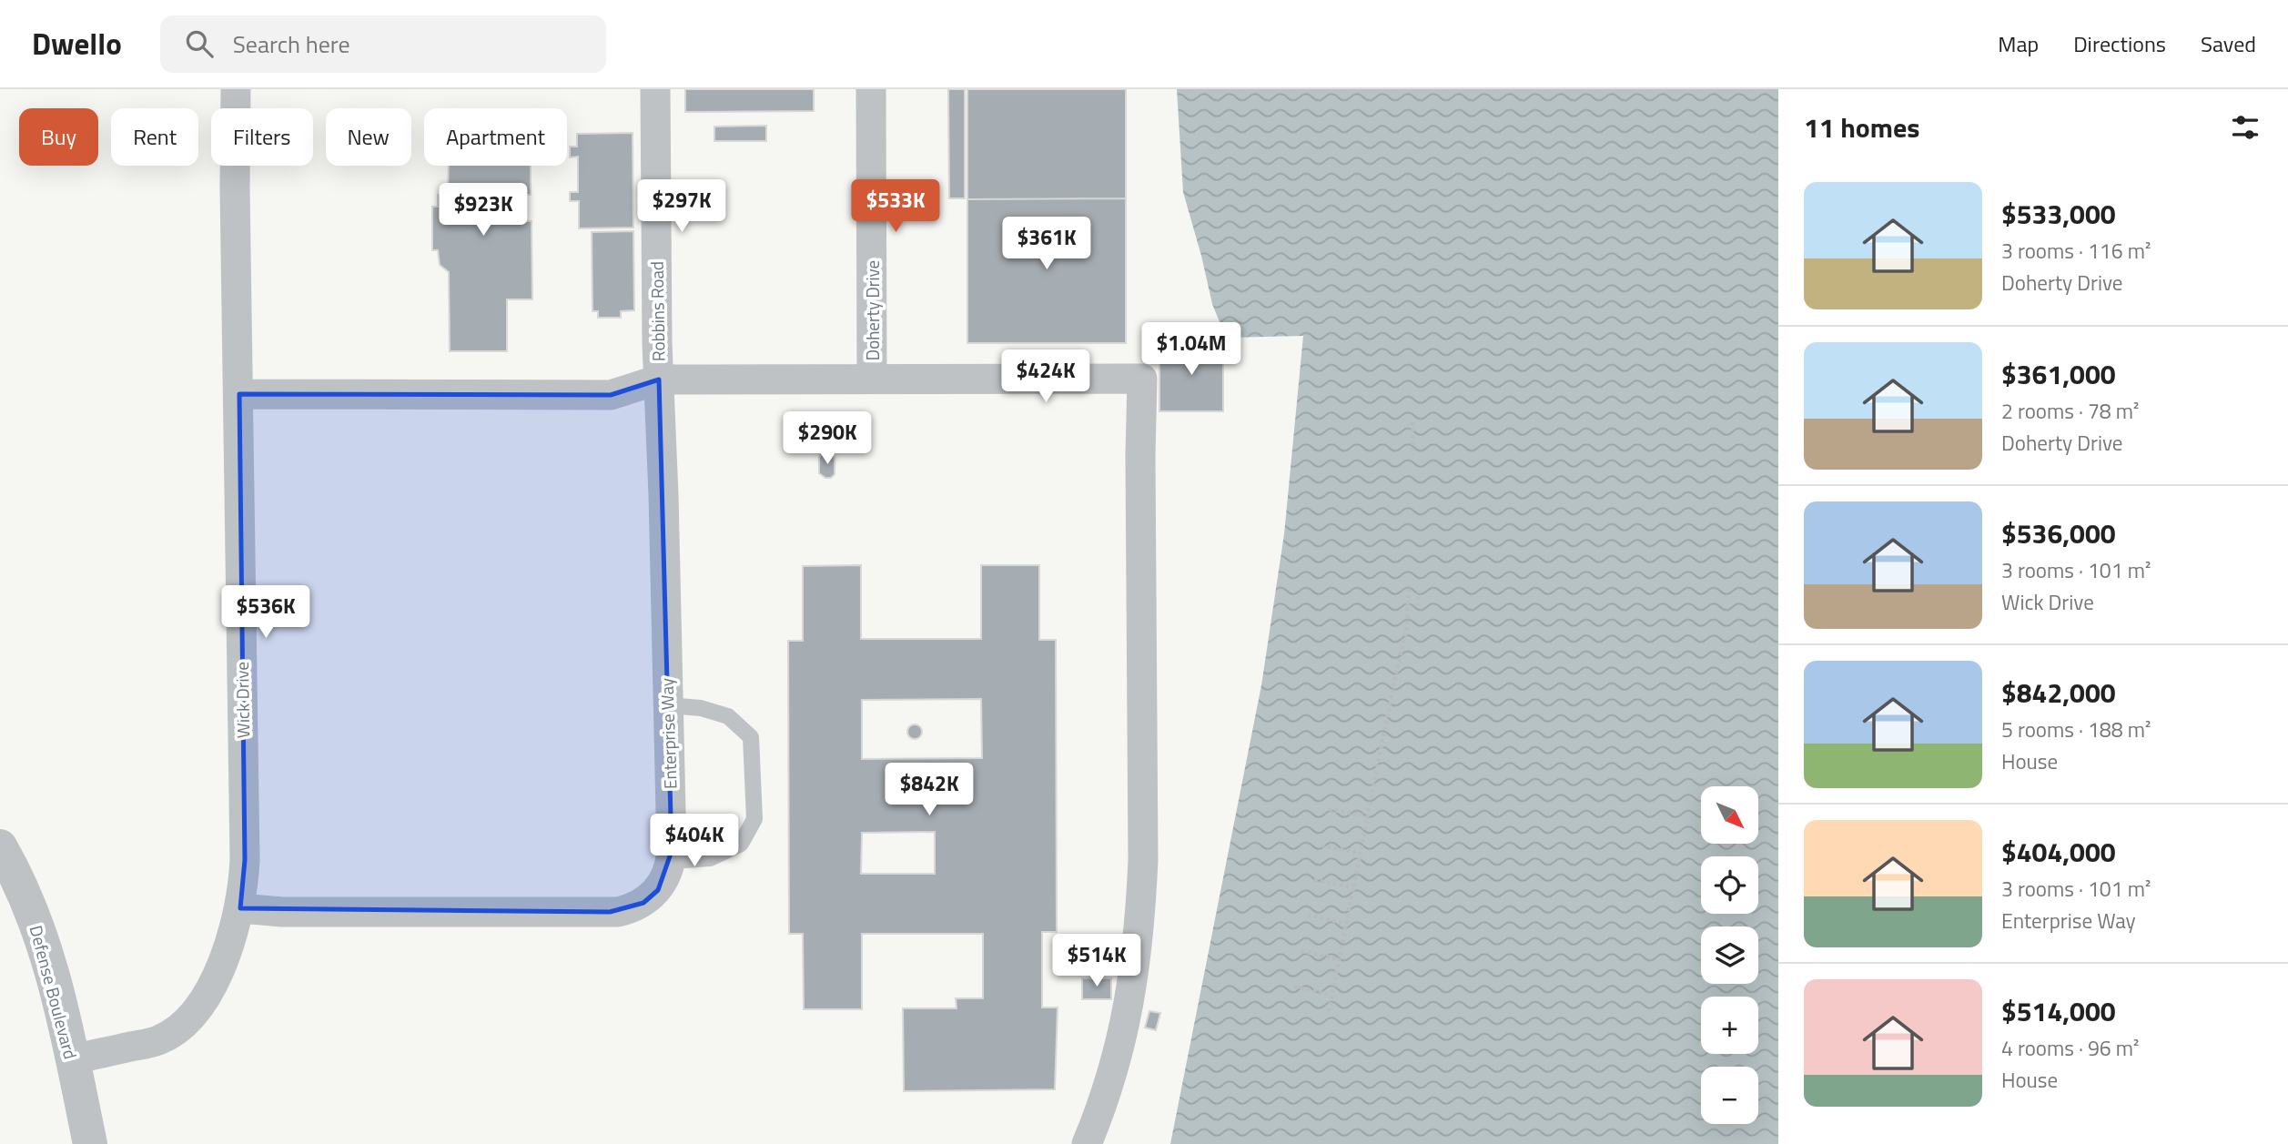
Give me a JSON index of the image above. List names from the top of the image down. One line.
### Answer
{"streets":{"street":["Doherty Drive","Robbins Road","Wick Drive","Enterprise Way","Defense Boulevard"]},"crossings":[["Robbins Road","Enterprise Way"],["Wick Drive","Enterprise Way"],["Wick Drive","Defense Boulevard"]],"north":"bottom right","page":{"header":"Dwello","search":"Search here","nav":["Map","Directions","Saved"],"heading":"11 homes","chip":["Buy","Rent","Filters","New","Apartment"],"list":[{"name":"$533,000","note":"3 rooms · 116 m² · Doherty Drive"},{"name":"$361,000","note":"2 rooms · 78 m² · Doherty Drive"},{"name":"$536,000","note":"3 rooms · 101 m² · Wick Drive"},{"name":"$842,000","note":"5 rooms · 188 m² · House"},{"name":"$404,000","note":"3 rooms · 101 m² · Enterprise Way"},{"name":"$514,000","note":"4 rooms · 96 m² · House"}],"price":["$297K","$533K","$923K","$361K","$1.04M","$424K","$290K","$536K","$842K","$404K","$514K"],"map_buttons":["+","−"]}}
